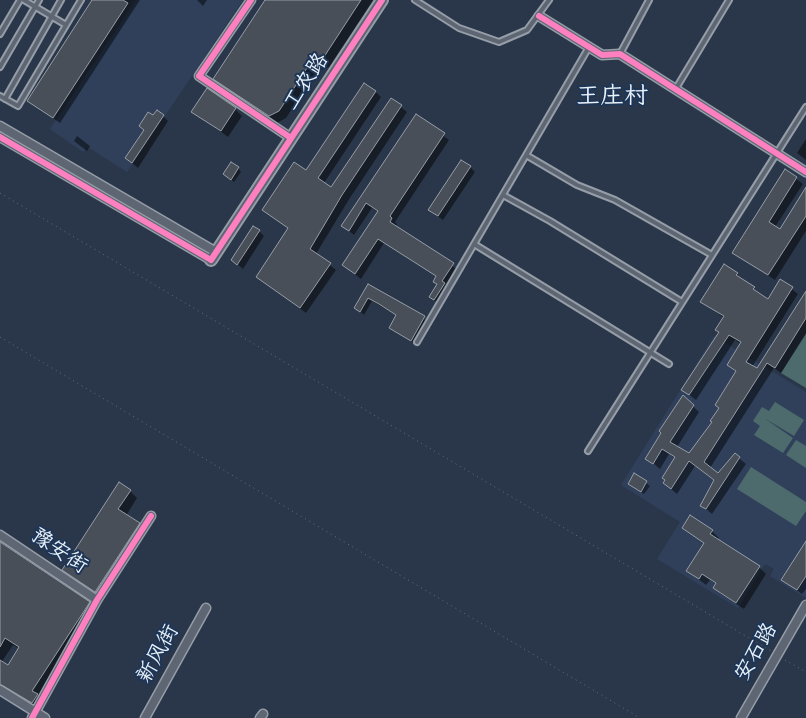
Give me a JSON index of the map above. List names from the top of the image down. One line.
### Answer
{"streets":{"street":["工农路","豫安街","安石路","新风街"]},"districts":["王庄村"]}
